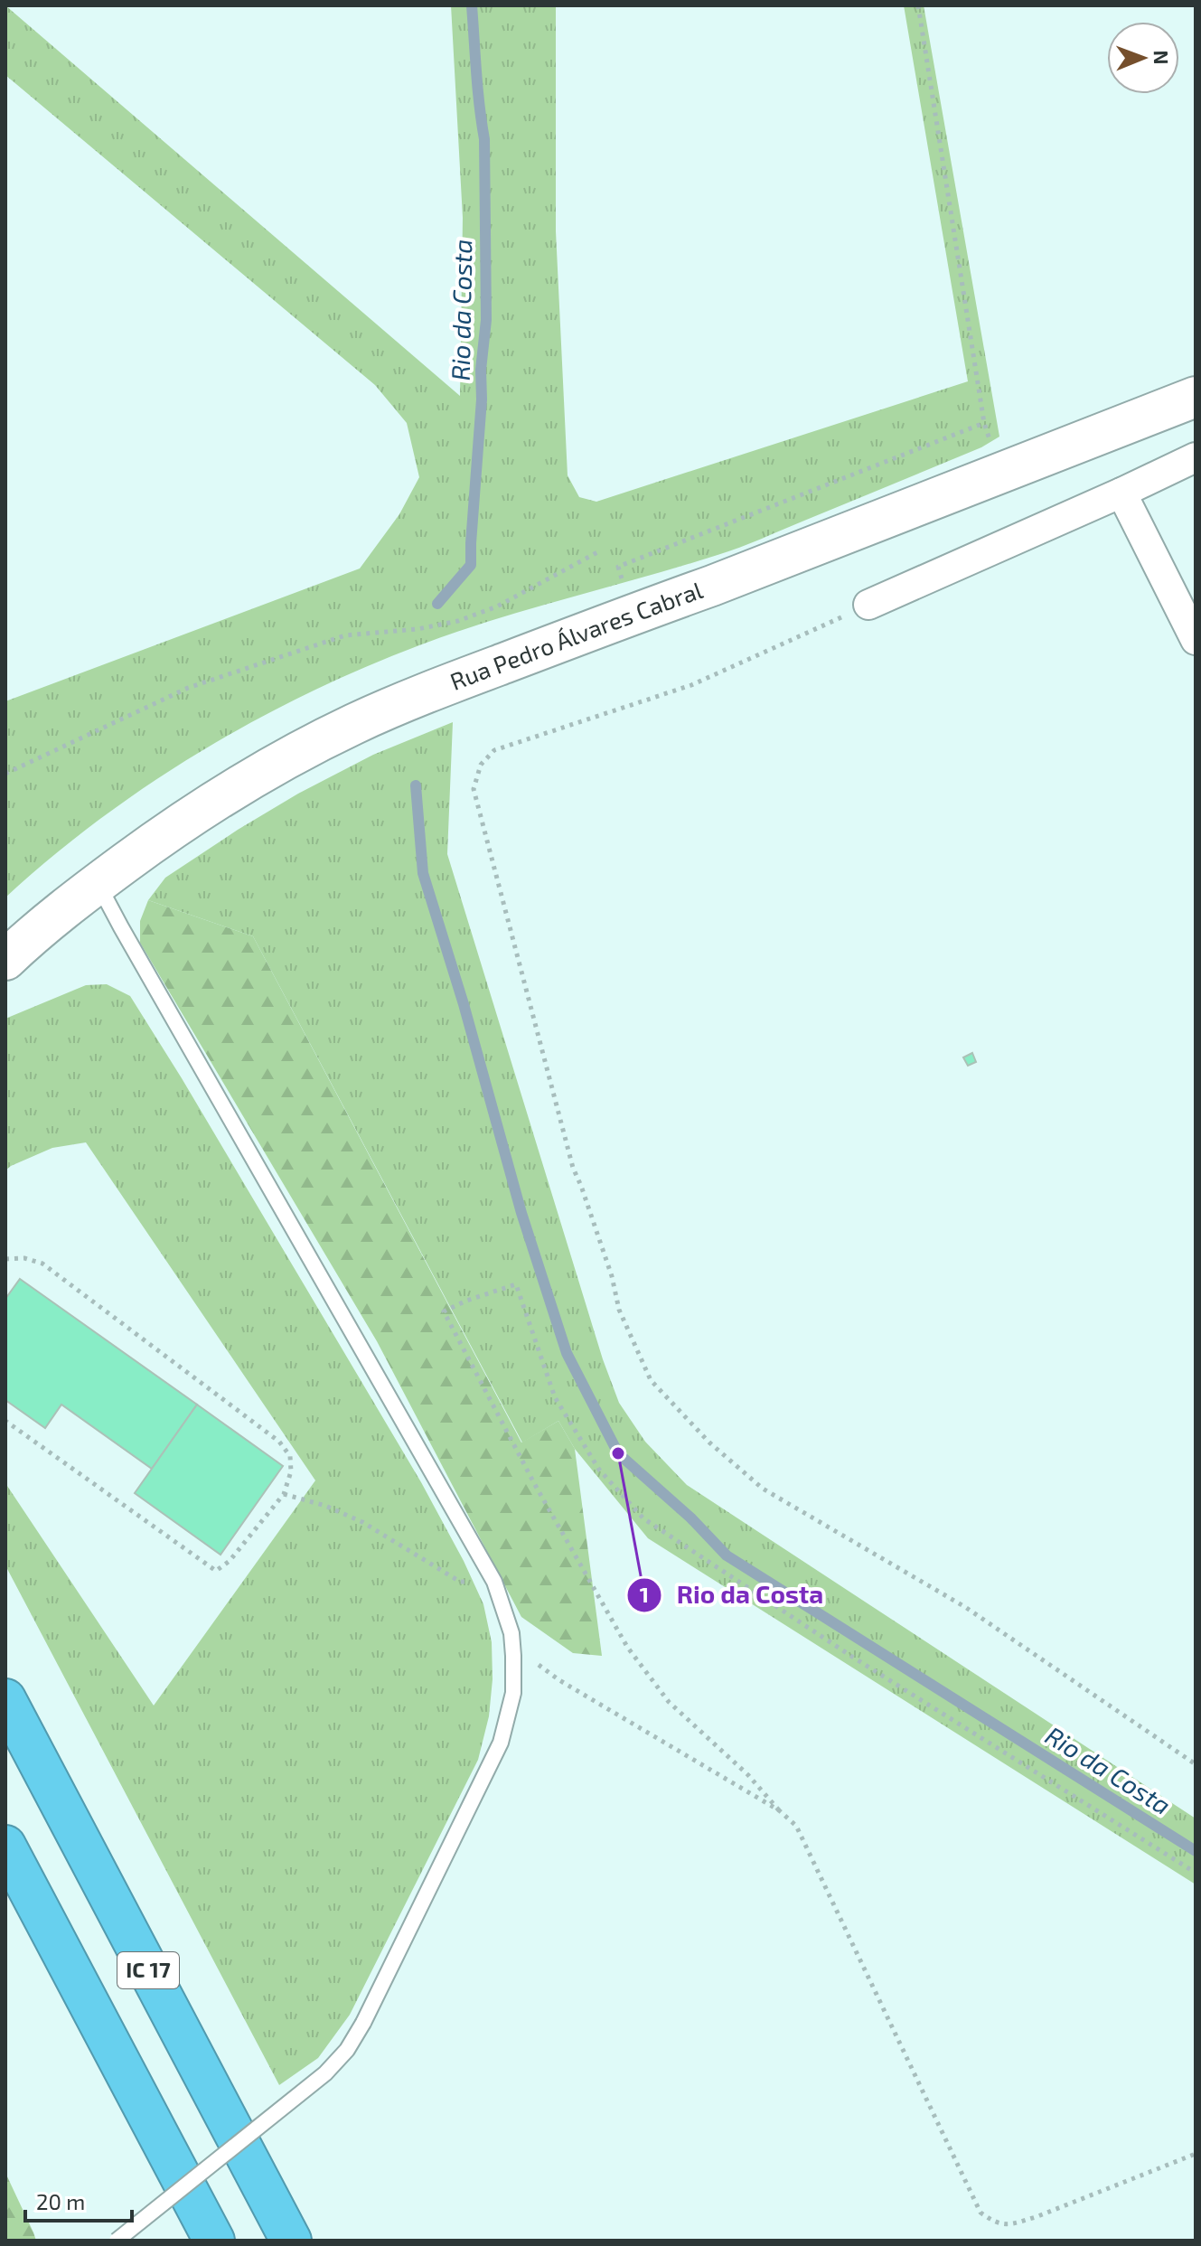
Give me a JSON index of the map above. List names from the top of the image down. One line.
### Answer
{"streets":{"highway":["IC 17"],"street":["Rua Pedro Álvares Cabral"]},"water":["Rio da Costa"],"places":["Rio da Costa"],"scale_bar":"20 m","north":"right"}
